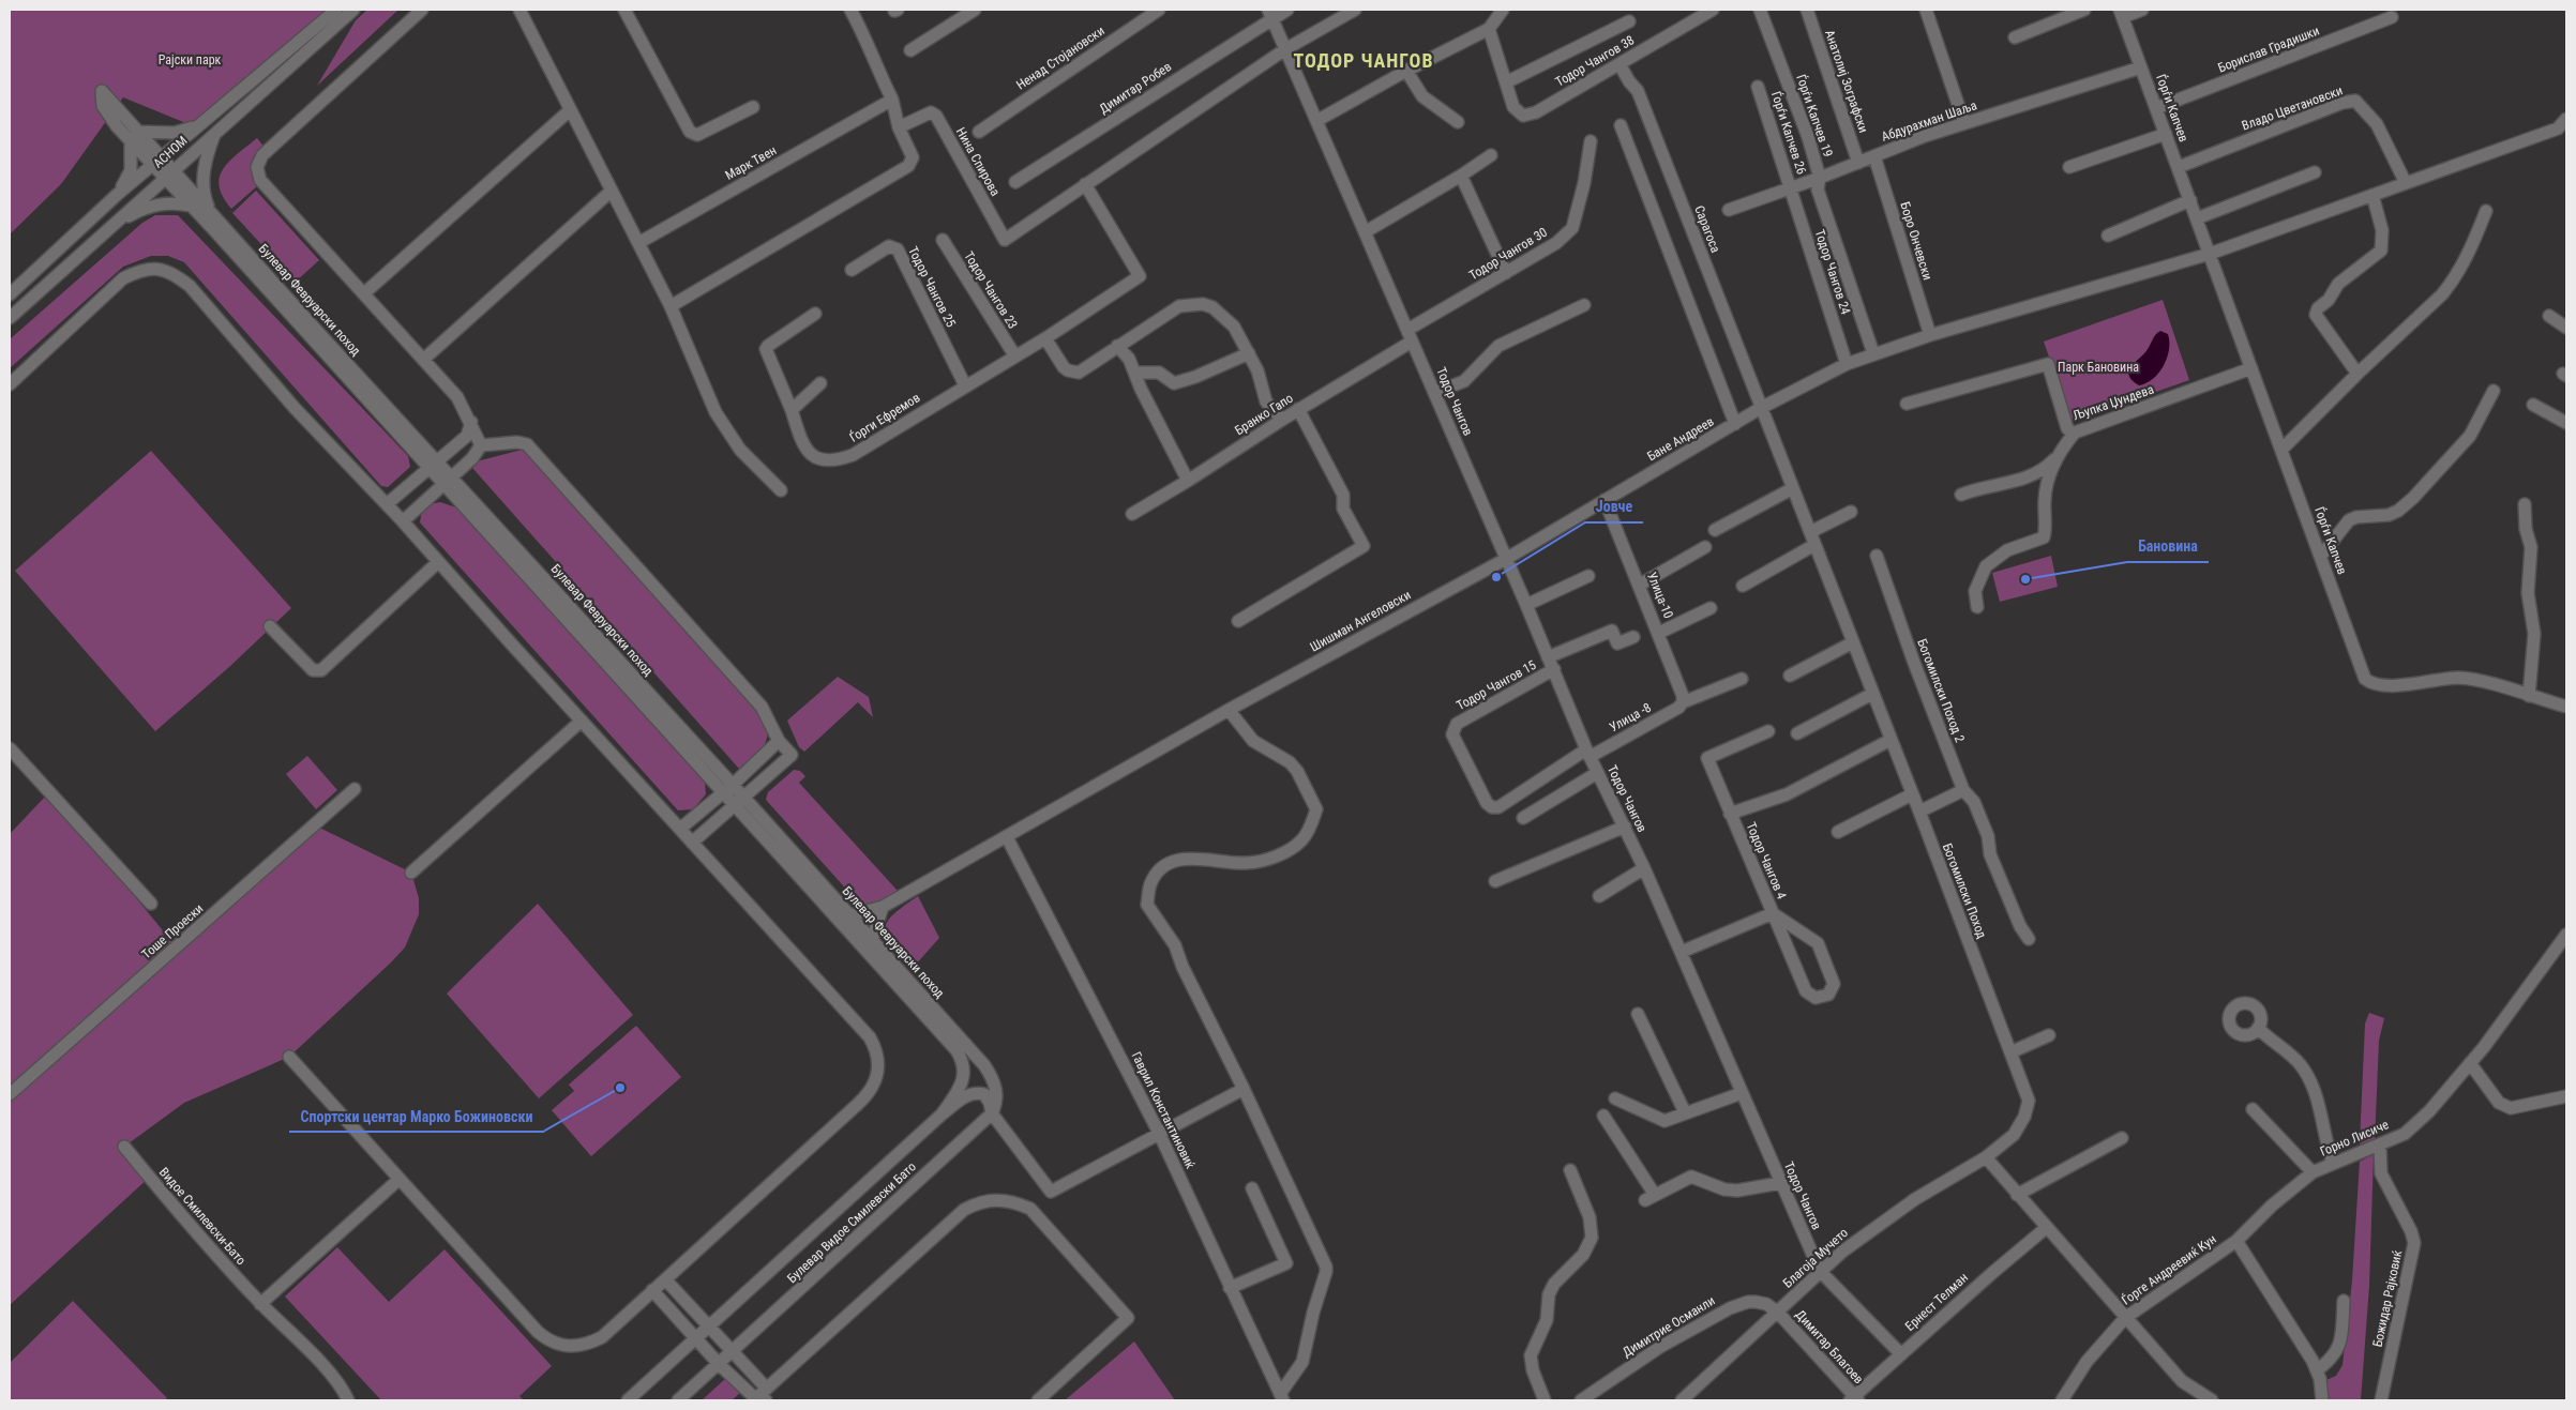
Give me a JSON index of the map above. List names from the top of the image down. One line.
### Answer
{"streets":{"street":["Борислав Градишки","Ненад Стојановски","Тодор Чангов 38","Анатолиј Зографски","Димитар Робев","Ѓорѓи Капчев","Владо Цветановски","Ѓорѓи Капчев 19","Абдурахман Шаља","Ѓорѓи Капчев 26","АСНОМ","Нина Спирова","Марк Твен","Сарагоса","Боро Ончевски","Тодор Чангов 30","Тодор Чангов 24","Тодор Чангов 25","Тодор Чангов 23","Булевар Февруарски поход","Тодор Чангов","Љупка Џундева","Бранко Гапо","Ѓорги Ефремов","Бане Андреев","Улица-10","Шишман Ангеловски","Тодор Чангов 15","Богомилски Поход 2","Улица -8","Тодор Чангов 4","Богомилски Поход","Тоше Проески","Гаврил Константиновиќ","Горно Лисиче","Видое Смилевски-Бато","Булевар Видое Смилевски Бато","Благоја Мучето","Ѓорге Андреевиќ Кун","Божидар Рајковиќ","Ернест Телман","Димитрие Османли","Димитар Благоев"]},"crossings":[["Борислав Градишки","Ѓорѓи Капчев"],["Тодор Чангов 38","Сарагоса"],["Анатолиј Зографски","Абдурахман Шаља"],["Димитар Робев","Тодор Чангов"],["Ѓорѓи Капчев","Владо Цветановски"],["Ѓорѓи Капчев","Абдурахман Шаља"],["Ѓорѓи Капчев","Љупка Џундева"],["Ѓорѓи Капчев 19","Абдурахман Шаља"],["Ѓорѓи Капчев 19","Бане Андреев"],["Абдурахман Шаља","Ѓорѓи Капчев 26"],["Абдурахман Шаља","Боро Ончевски"],["Абдурахман Шаља","Тодор Чангов 24"],["Ѓорѓи Капчев 26","Тодор Чангов 24"],["АСНОМ","Булевар Февруарски поход"],["Нина Спирова","Тодор Чангов"],["Нина Спирова","Ѓорги Ефремов"],["Сарагоса","Бане Андреев"],["Сарагоса","Богомилски Поход"],["Тодор Чангов 30","Тодор Чангов"],["Тодор Чангов 30","Бранко Гапо"],["Тодор Чангов 24","Бане Андреев"],["Тодор Чангов 25","Ѓорги Ефремов"],["Тодор Чангов 23","Ѓорги Ефремов"],["Булевар Февруарски поход","Булевар Видое Смилевски Бато"],["Тодор Чангов","Бранко Гапо"],["Тодор Чангов","Бане Андреев"],["Тодор Чангов","Шишман Ангеловски"],["Тодор Чангов","Тодор Чангов 15"],["Тодор Чангов","Улица -8"],["Тодор Чангов","Тодор Чангов 4"],["Тодор Чангов","Благоја Мучето"],["Тодор Чангов","Ернест Телман"],["Бане Андреев","Улица-10"],["Бане Андреев","Шишман Ангеловски"],["Бане Андреев","Богомилски Поход"],["Улица-10","Улица -8"],["Тодор Чангов 15","Улица -8"],["Тодор Чангов 4","Богомилски Поход"],["Богомилски Поход","Благоја Мучето"],["Горно Лисиче","Ѓорге Андреевиќ Кун"],["Горно Лисиче","Божидар Рајковиќ"],["Благоја Мучето","Димитрие Османли"],["Благоја Мучето","Димитар Благоев"],["Ернест Телман","Димитар Благоев"],["Димитрие Османли","Димитар Благоев"]],"districts":["ТОДОР ЧАНГОВ"],"parks":["Рајски парк","Парк Бановина"],"places":["Јовче","Бановина","Спортски центар Марко Божиновски"]}
